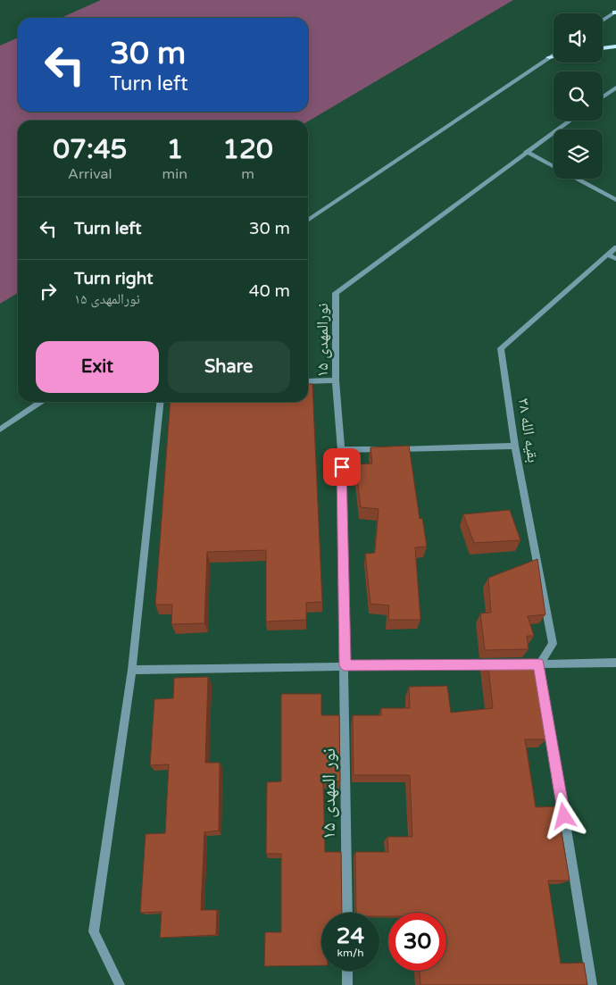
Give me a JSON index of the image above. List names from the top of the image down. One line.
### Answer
{"streets":{"street":["نورالمهدی ۱۵","بقیه الله ۳۸","نور المهدی ۱۵"]},"crossings":[["نورالمهدی ۱۵","نور المهدی ۱۵"]],"page":{"turn":["30 m","Turn left"],"eta":["07:45","Arrival","1","min","120","m"],"list":[{"name":"Turn left","value":"30 m"},{"name":"Turn right","note":"نورالمهدی ۱۵","value":"40 m"}],"buttons":["Exit","Share"],"speed":"24 km/h","limit":"30"}}
